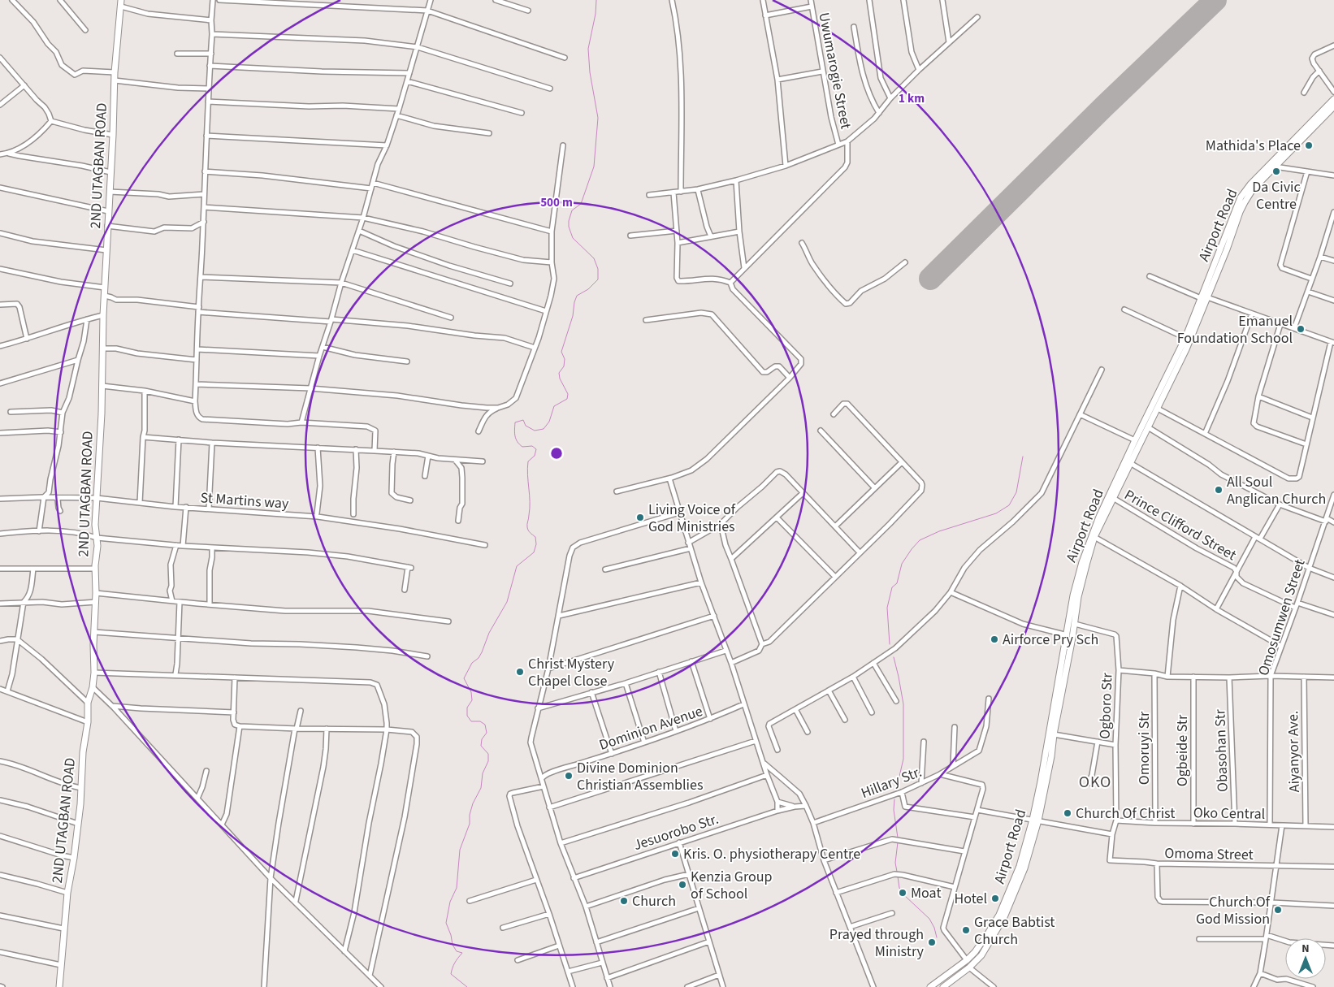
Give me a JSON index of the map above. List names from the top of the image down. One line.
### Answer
{"streets":{"main road":["2ND UTAGBAN ROAD","Airport Road"],"street":["Uwumarogie Street","St Martins way","Prince Clifford Street","Omosumwen Street","Ogboro Str","Dominion Avenue","Omoruyi Str","Ogbeide Str","Obasohan Str","Aiyanyor Ave.","Hillary Str.","Oko Central","Jesuorobo Str.","Omoma Street"]},"crossings":[["2ND UTAGBAN ROAD","St Martins way"],["Airport Road","Prince Clifford Street"],["Airport Road","Ogboro Str"],["Prince Clifford Street","Omosumwen Street"],["Omosumwen Street","Oko Central"],["Ogboro Str","Oko Central"],["Omoruyi Str","Oko Central"],["Ogbeide Str","Oko Central"],["Obasohan Str","Oko Central"],["Aiyanyor Ave.","Oko Central"]],"districts":["OKO"],"places":["Mathida's Place","Da Civic Centre","Emanuel Foundation School","All Soul Anglican Church","Living Voice of God Ministries","Airforce Pry Sch","Christ Mystery Chapel Close","Divine Dominion Christian Assemblies","Church Of Christ","Kris. O. physiotherapy Centre","Kenzia Group of School","Moat","Hotel","Church","Church Of God Mission","Grace Babtist Church","Prayed through Ministry"],"north":"top","rings":["1 km","500 m"]}
